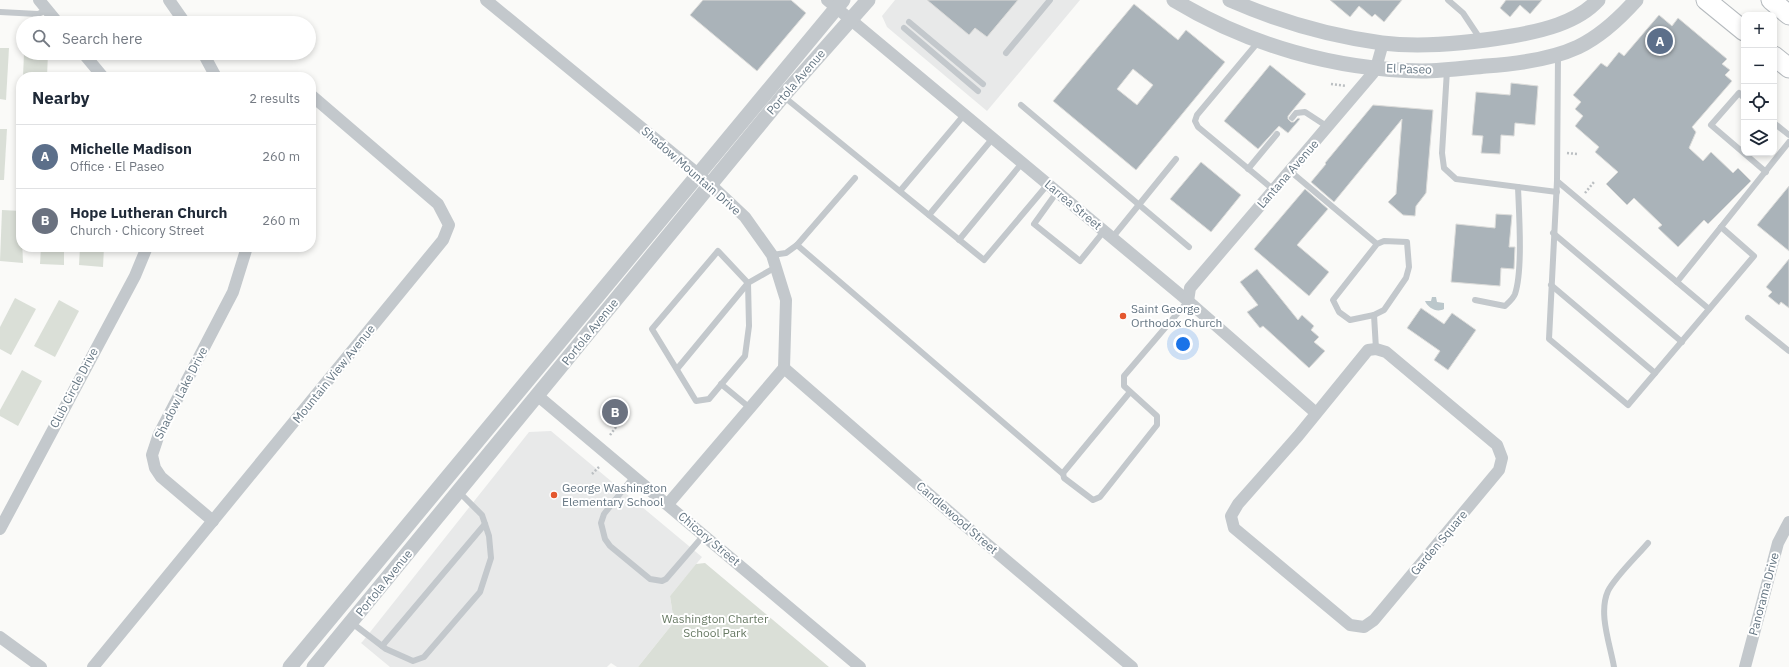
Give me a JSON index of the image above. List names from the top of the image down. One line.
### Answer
{"streets":{"street":["El Paseo","Portola Avenue","Shadow Mountain Drive","Lantana Avenue","Larrea Street","Mountain View Avenue","Club Circle Drive","Shadow Lake Drive","Candlewood Street","Chicory Street","Garden Square","Panorama Drive"]},"crossings":[["El Paseo","Lantana Avenue"],["Portola Avenue","Shadow Mountain Drive"],["Portola Avenue","Larrea Street"],["Portola Avenue","Chicory Street"],["Shadow Mountain Drive","Candlewood Street"],["Lantana Avenue","Larrea Street"],["Larrea Street","Garden Square"],["Mountain View Avenue","Shadow Lake Drive"]],"parks":["Washington Charter School Park"],"places":["Saint George Orthodox Church","George Washington Elementary School"],"page":{"map_buttons":["+","−"],"search":"Search here","pins":["A","B"],"heading":["Nearby","2 results"],"list":[{"mark":"A","name":"Michelle Madison","note":"Office · El Paseo","value":"260 m"},{"mark":"B","name":"Hope Lutheran Church","note":"Church · Chicory Street","value":"260 m"}]}}
